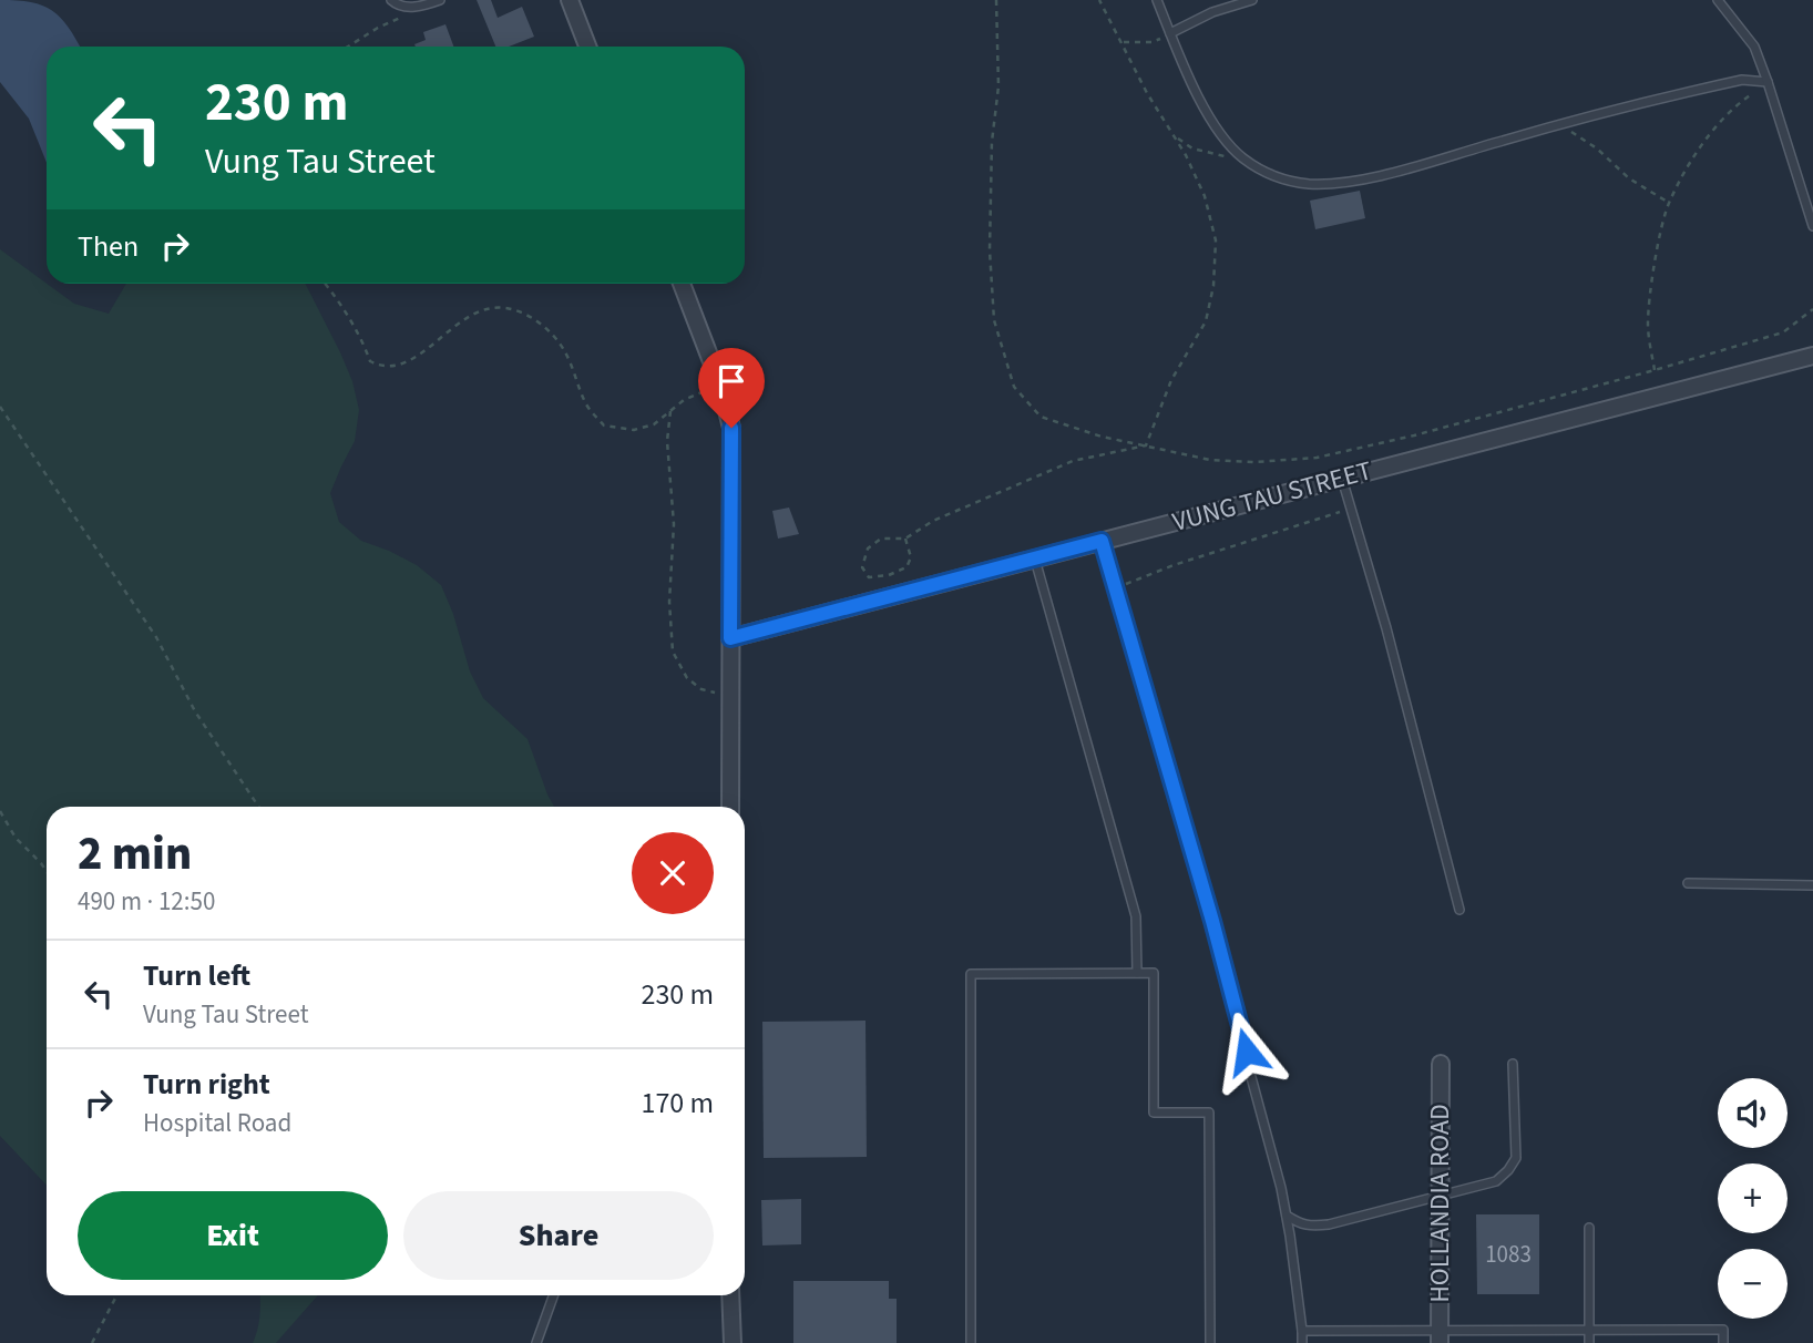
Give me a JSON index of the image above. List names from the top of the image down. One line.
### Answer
{"streets":{"street":["VUNG TAU STREET","HOLLANDIA ROAD"]},"house_numbers":["1083"],"page":{"turn":["230 m","Vung Tau Street"],"then":"Then","heading":["2 min","490 m · 12:50"],"list":[{"name":"Turn left","note":"Vung Tau Street","value":"230 m"},{"name":"Turn right","note":"Hospital Road","value":"170 m"}],"map_buttons":["+","−"],"buttons":["Exit","Share"]}}
